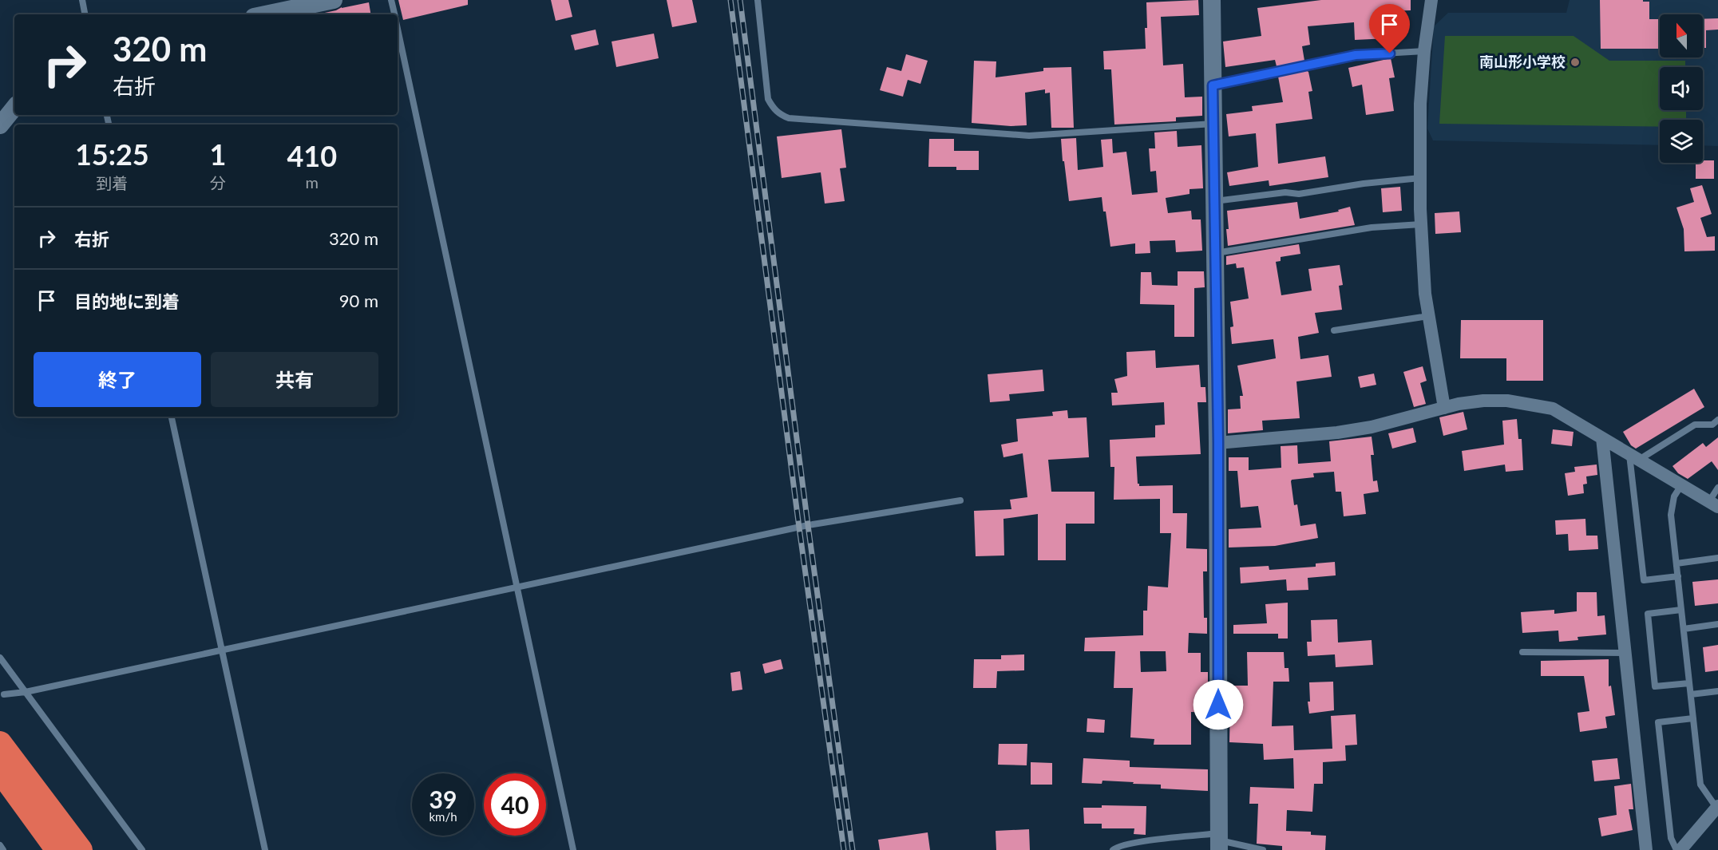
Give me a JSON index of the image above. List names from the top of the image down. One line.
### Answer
{"places":["南山形小学校"],"north":"top","page":{"turn":["320 m","右折"],"eta":["15:25","到着","1","分","410","m"],"list":[{"name":"右折","value":"320 m"},{"name":"目的地に到着","value":"90 m"}],"buttons":["終了","共有"],"speed":"39 km/h","limit":"40"}}
